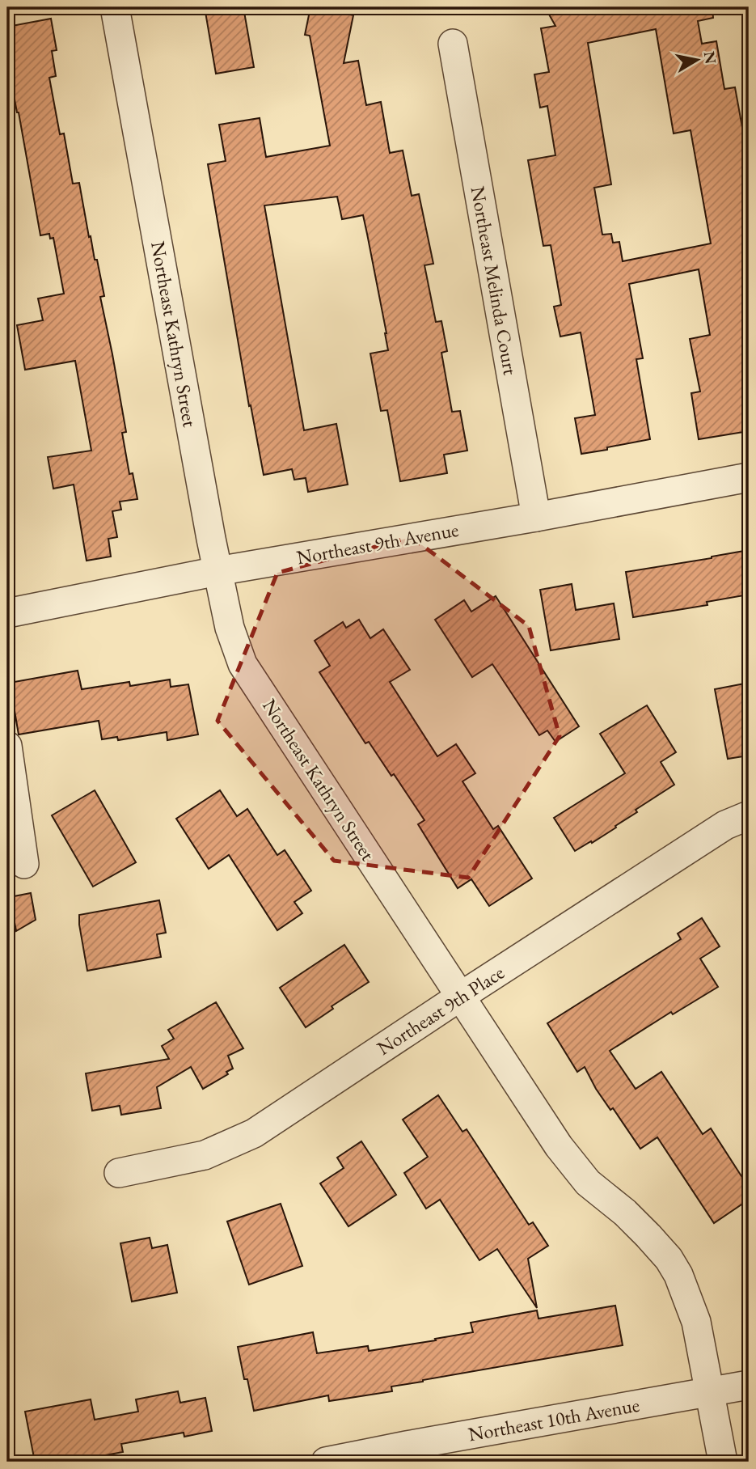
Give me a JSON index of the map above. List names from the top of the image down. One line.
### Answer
{"streets":{"street":["Northeast Melinda Court","Northeast Kathryn Street","Northeast 9th Avenue","Northeast 9th Place","Northeast 10th Avenue"]},"crossings":[["Northeast Melinda Court","Northeast 9th Avenue"],["Northeast Kathryn Street","Northeast 9th Avenue"],["Northeast Kathryn Street","Northeast 9th Place"],["Northeast Kathryn Street","Northeast 10th Avenue"]],"north":"right"}
